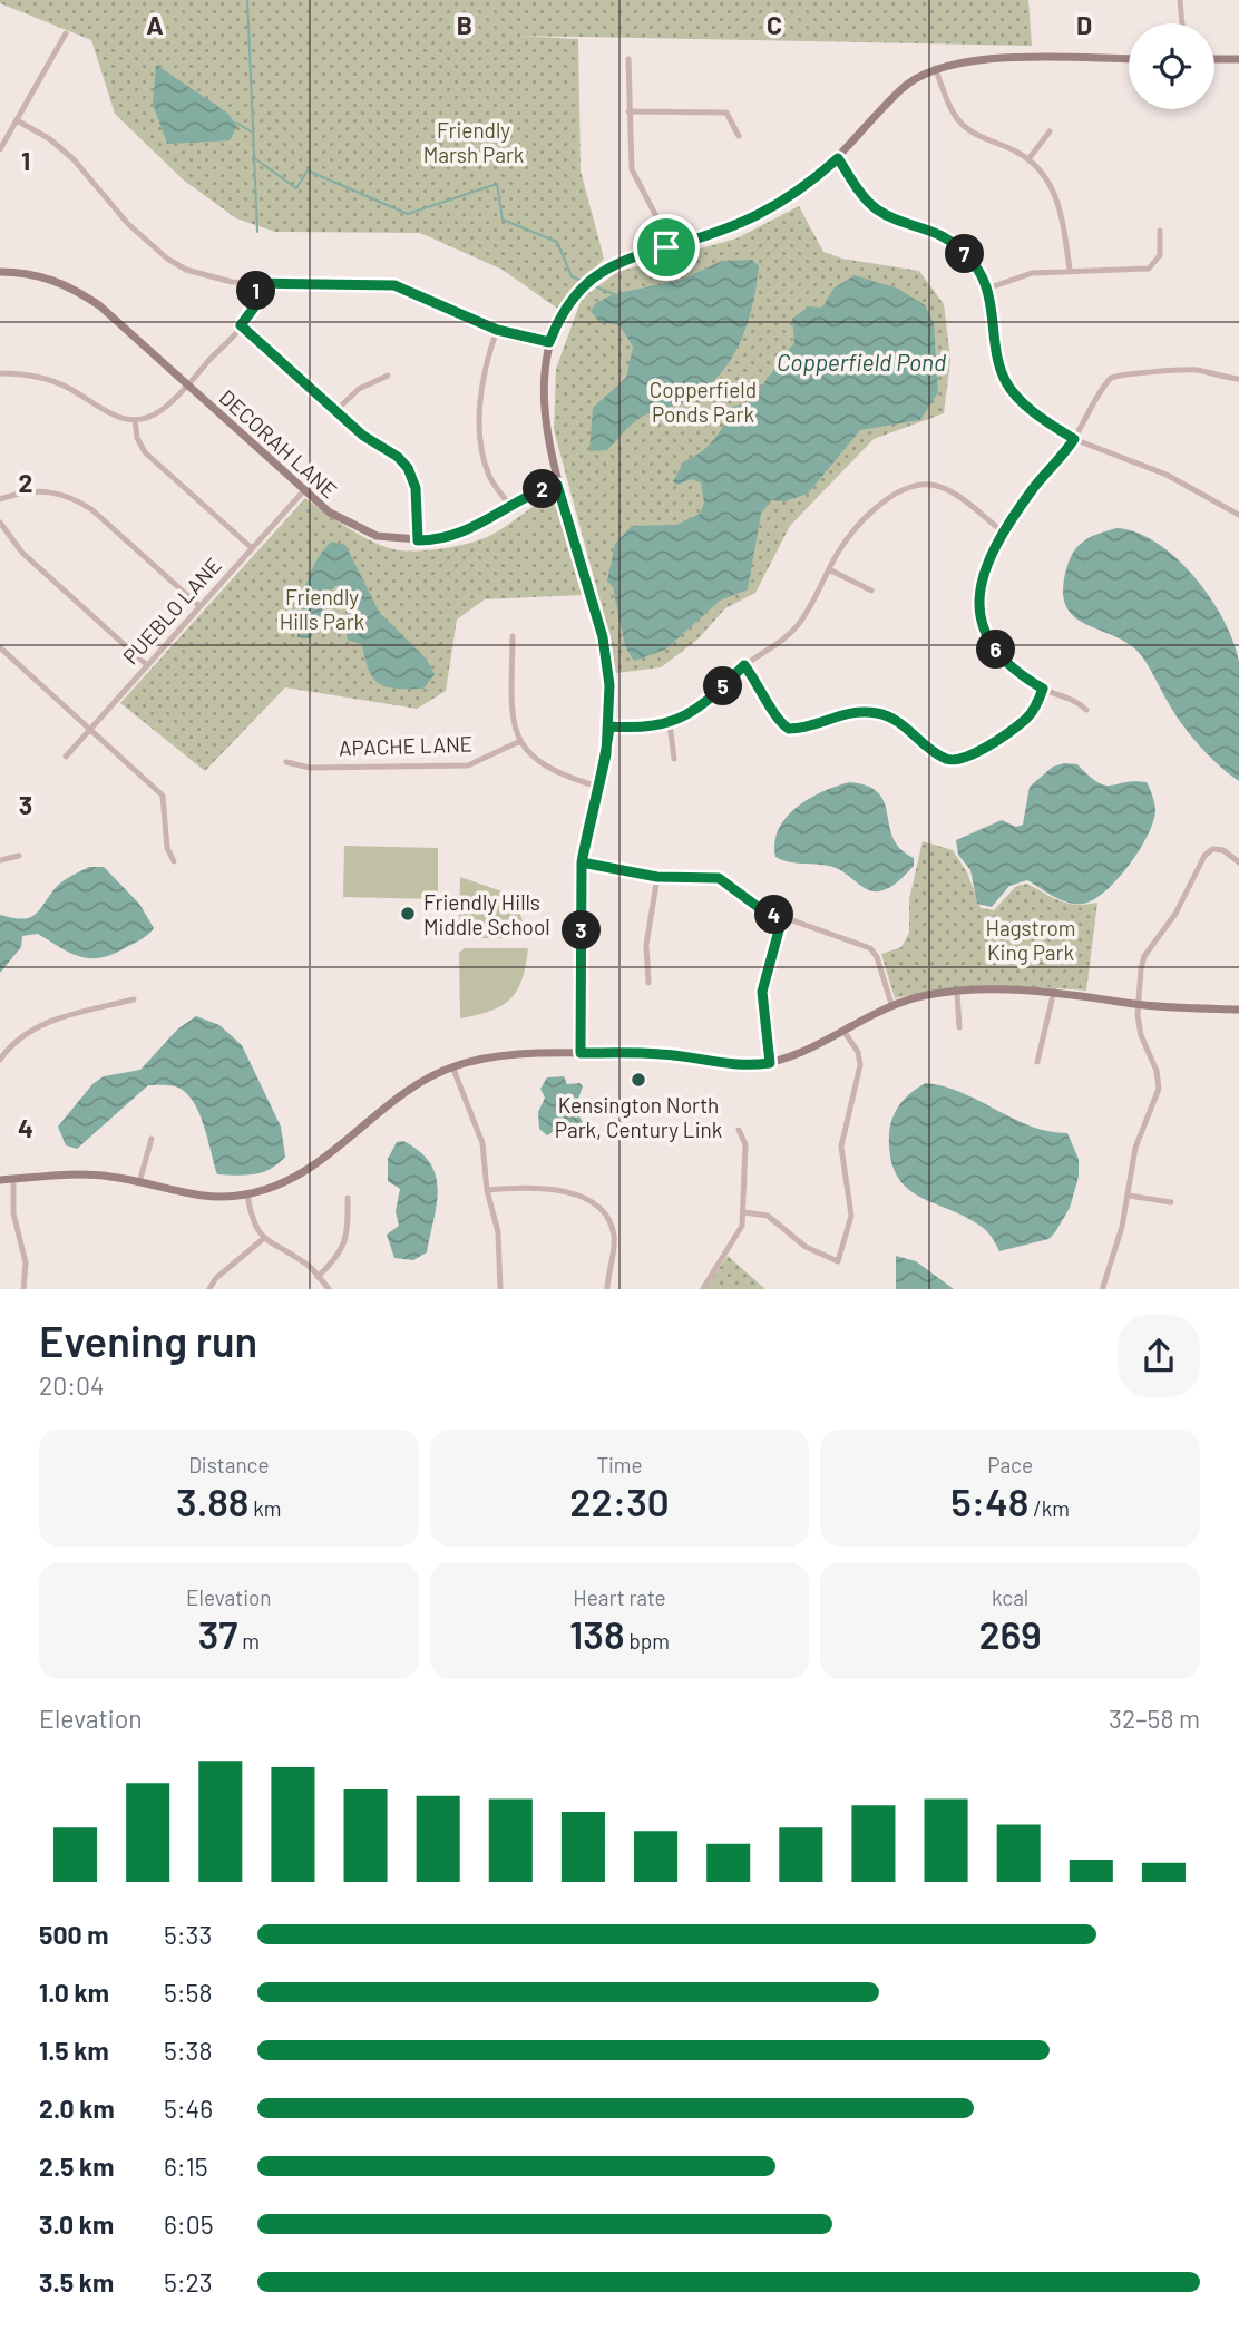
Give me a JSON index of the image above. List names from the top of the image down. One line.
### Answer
{"streets":{"street":["DECORAH LANE","PUEBLO LANE","APACHE LANE"]},"crossings":[["DECORAH LANE","PUEBLO LANE"]],"water":["Copperfield Pond"],"parks":["Friendly Marsh Park","Copperfield Ponds Park","Friendly Hills Park","Hagstrom King Park"],"places":["Friendly Hills Middle School","Kensington North Park, Century Link"],"page":{"pins":["7","1","2","6","5","4","3"],"heading":["Evening run","20:04"],"stats":[["Distance","3.88 km"],["Time","22:30"],["Pace","5:48 /km"],["Elevation","37 m"],["Heart rate","138 bpm"],["kcal","269"]],"chart":["Elevation","32–58 m"],"list":[{"name":"500 m","note":"5:33"},{"name":"1.0 km","note":"5:58"},{"name":"1.5 km","note":"5:38"},{"name":"2.0 km","note":"5:46"},{"name":"2.5 km","note":"6:15"},{"name":"3.0 km","note":"6:05"},{"name":"3.5 km","note":"5:23"}]},"grid":{"columns":["A","B","C","D"],"rows":["1","2","3","4"]}}
